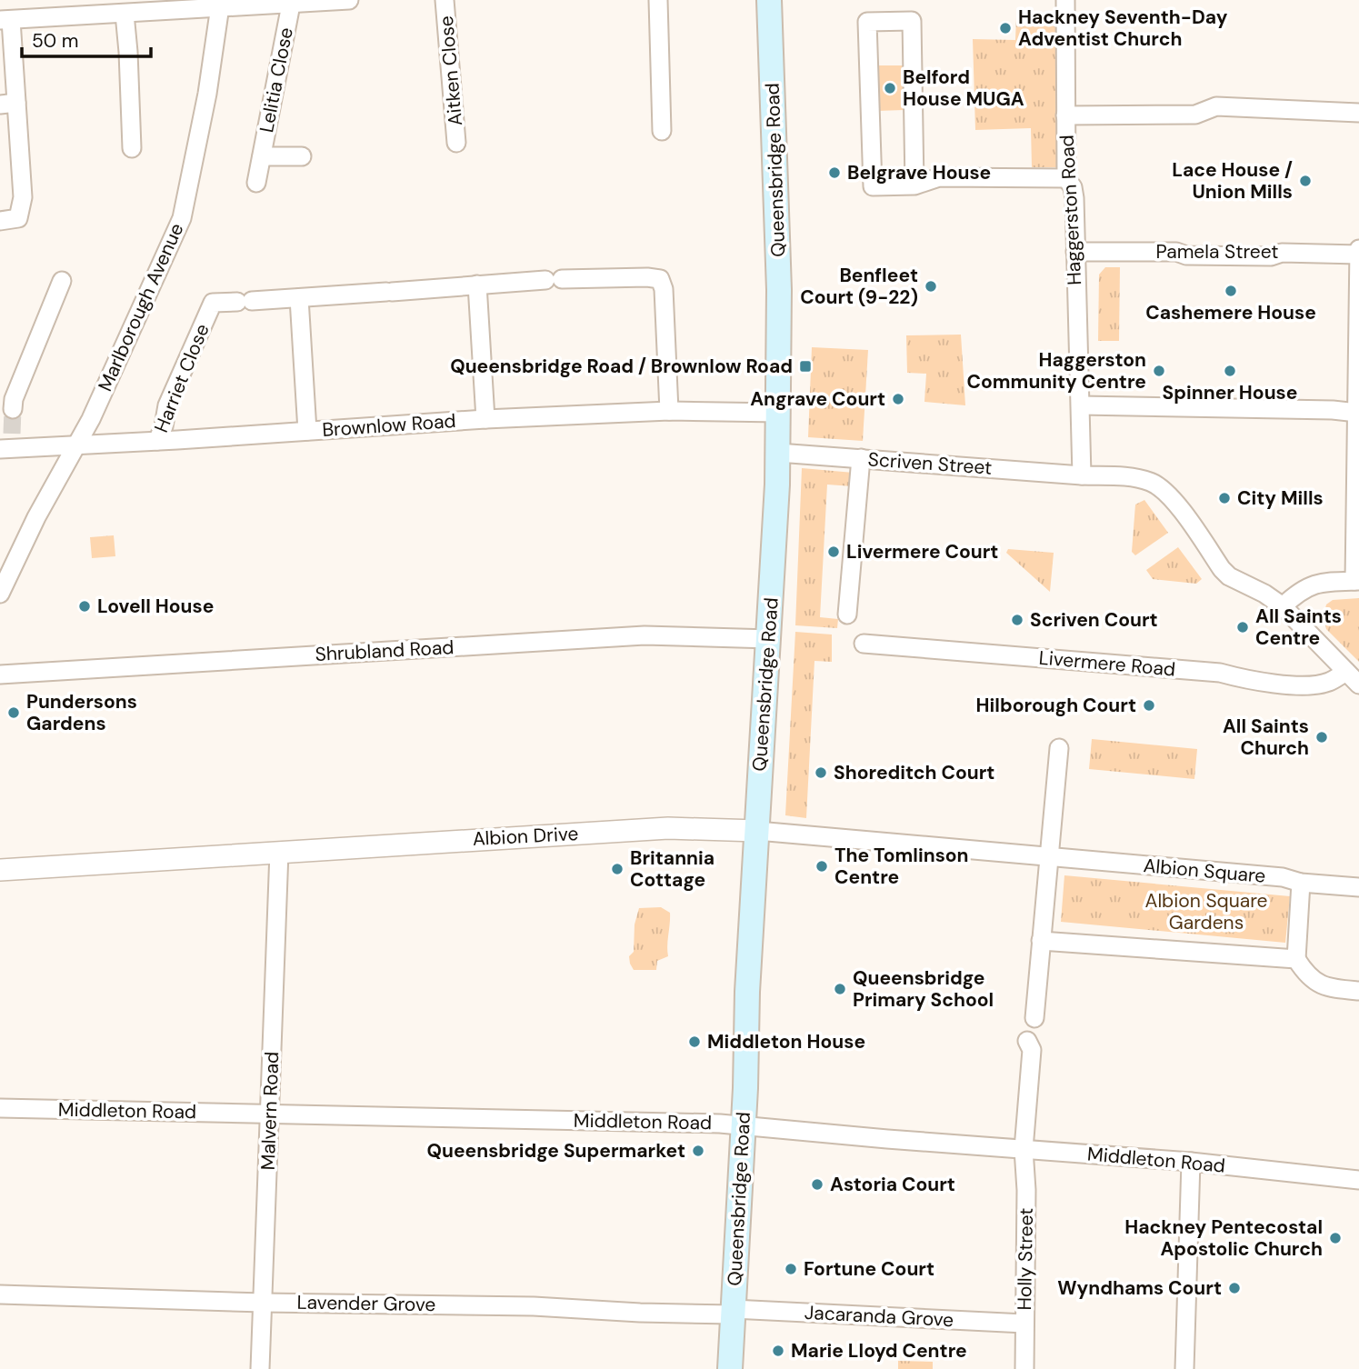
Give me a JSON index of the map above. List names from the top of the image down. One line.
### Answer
{"streets":{"main road":["Queensbridge Road"],"street":["Aitken Close","Lelitia Close","Haggerston Road","Pamela Street","Marlborough Avenue","Harriet Close","Brownlow Road","Scriven Street","Shrubland Road","Livermere Road","Albion Drive","Albion Square","Middleton Road","Malvern Road","Holly Street","Lavender Grove","Jacaranda Grove"]},"crossings":[["Queensbridge Road","Brownlow Road"],["Queensbridge Road","Scriven Street"],["Queensbridge Road","Shrubland Road"],["Queensbridge Road","Albion Drive"],["Queensbridge Road","Middleton Road"],["Queensbridge Road","Lavender Grove"],["Queensbridge Road","Jacaranda Grove"],["Haggerston Road","Pamela Street"],["Haggerston Road","Scriven Street"],["Marlborough Avenue","Brownlow Road"],["Harriet Close","Brownlow Road"],["Albion Drive","Albion Square"],["Albion Drive","Malvern Road"],["Middleton Road","Malvern Road"],["Middleton Road","Holly Street"],["Malvern Road","Lavender Grove"],["Holly Street","Jacaranda Grove"],["Lavender Grove","Jacaranda Grove"]],"parks":["Albion Square Gardens"],"places":{"other":["Hackney Seventh-Day Adventist Church","Belford House MUGA","Belgrave House","Lace House / Union Mills","Benfleet Court (9-22)","Cashemere House","Haggerston Community Centre","Spinner House","Angrave Court","City Mills","Livermere Court","Lovell House","Scriven Court","All Saints Centre","Hilborough Court","Pundersons Gardens","All Saints Church","Shoreditch Court","The Tomlinson Centre","Britannia Cottage","Queensbridge Primary School","Middleton House","Queensbridge Supermarket","Astoria Court","Hackney Pentecostal Apostolic Church","Fortune Court","Wyndhams Court","Marie Lloyd Centre"],"transit":["Queensbridge Road / Brownlow Road"]},"scale_bar":"50 m"}
